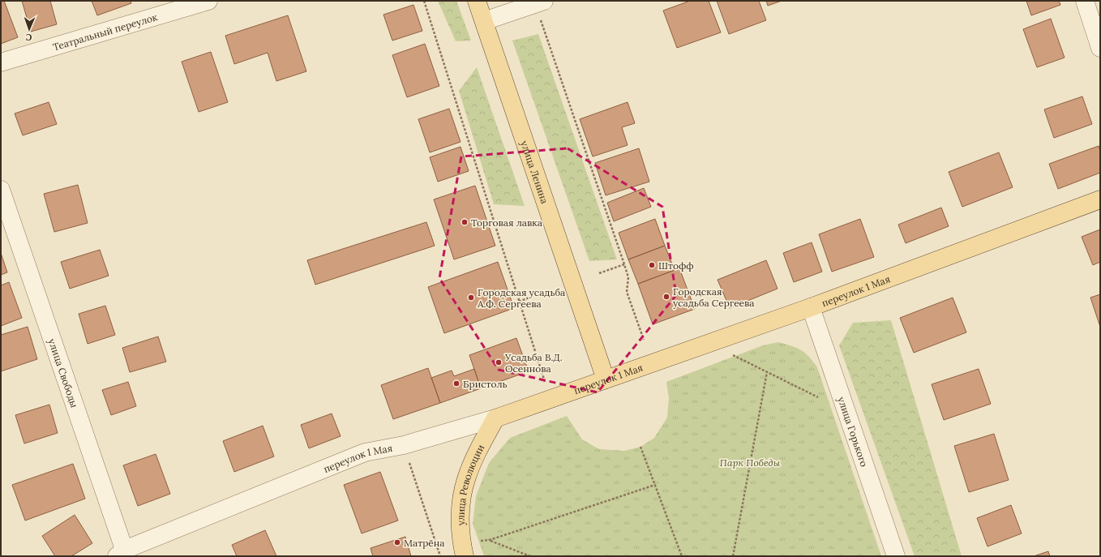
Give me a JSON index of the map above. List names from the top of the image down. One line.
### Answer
{"streets":{"main road":["улица Ленина","переулок 1 Мая","улица Революции"],"street":["Театральный переулок","улица Свободы","улица Горького"]},"crossings":[["улица Ленина","переулок 1 Мая"],["переулок 1 Мая","улица Свободы"],["переулок 1 Мая","улица Горького"],["переулок 1 Мая","улица Революции"]],"parks":["Парк Победы"],"places":["Торговая лавка","Штофф","Городская усадьба Сергеева","Городская усадьба А.Ф. Сергеева","Усадьба В.Д. Осеннова","Бристоль","Матрёна"],"north":"bottom"}
